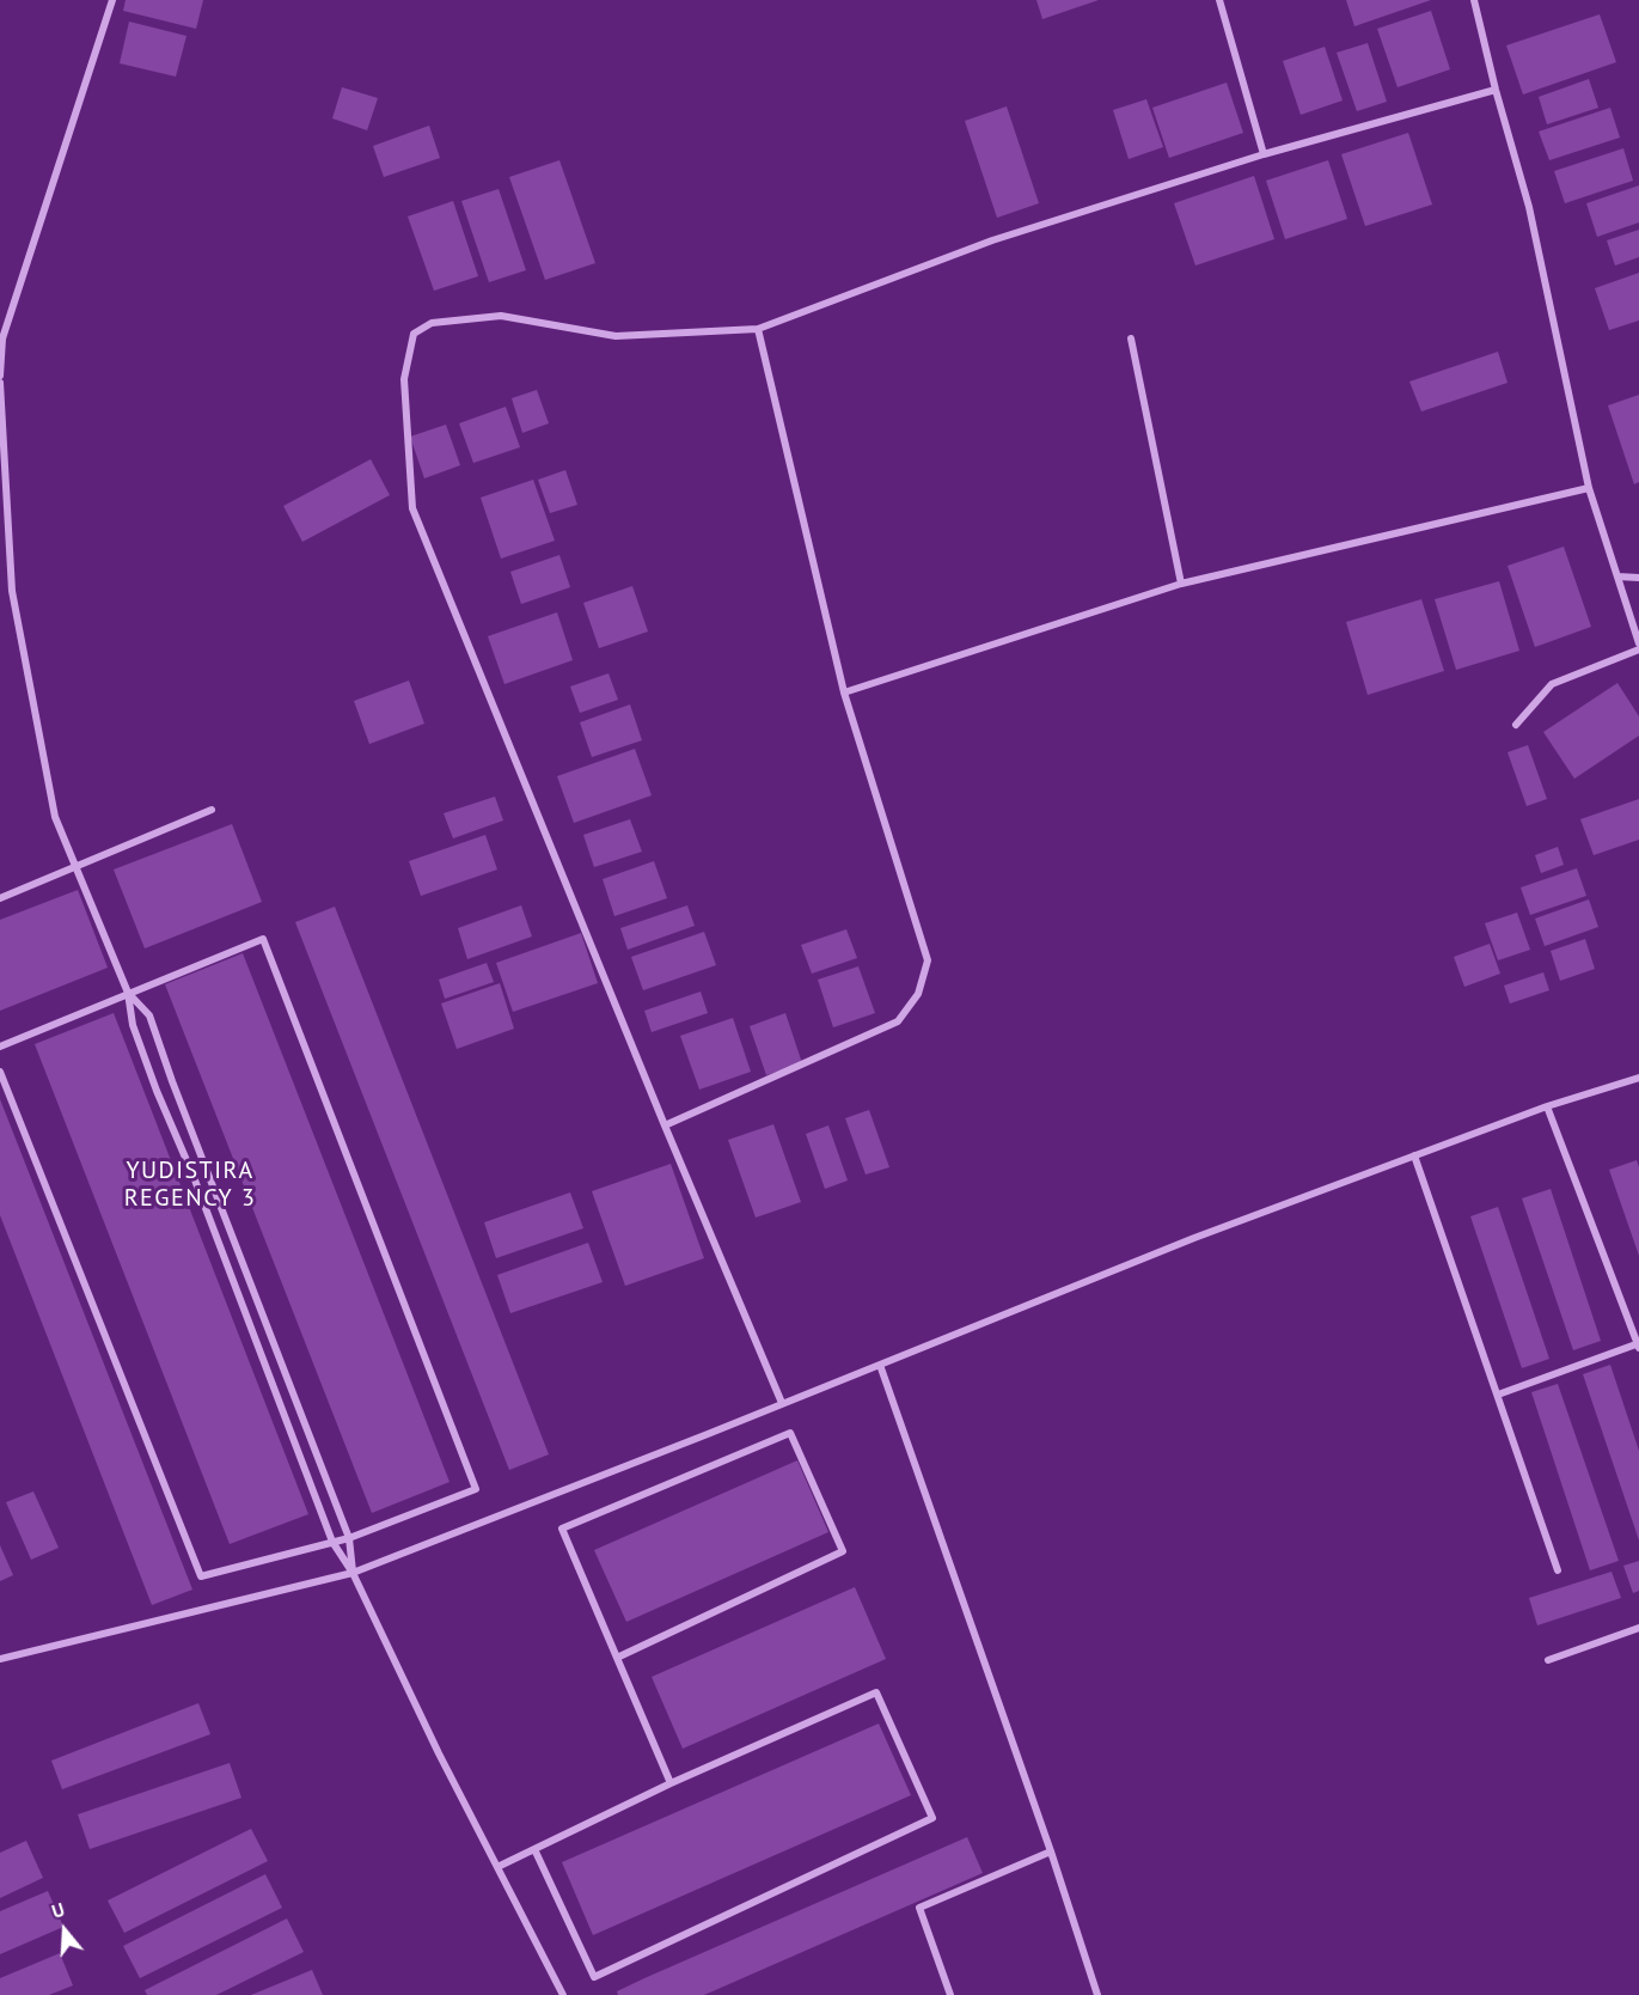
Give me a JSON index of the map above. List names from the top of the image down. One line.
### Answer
{"districts":["YUDISTIRA REGENCY 3"],"north":"top"}
